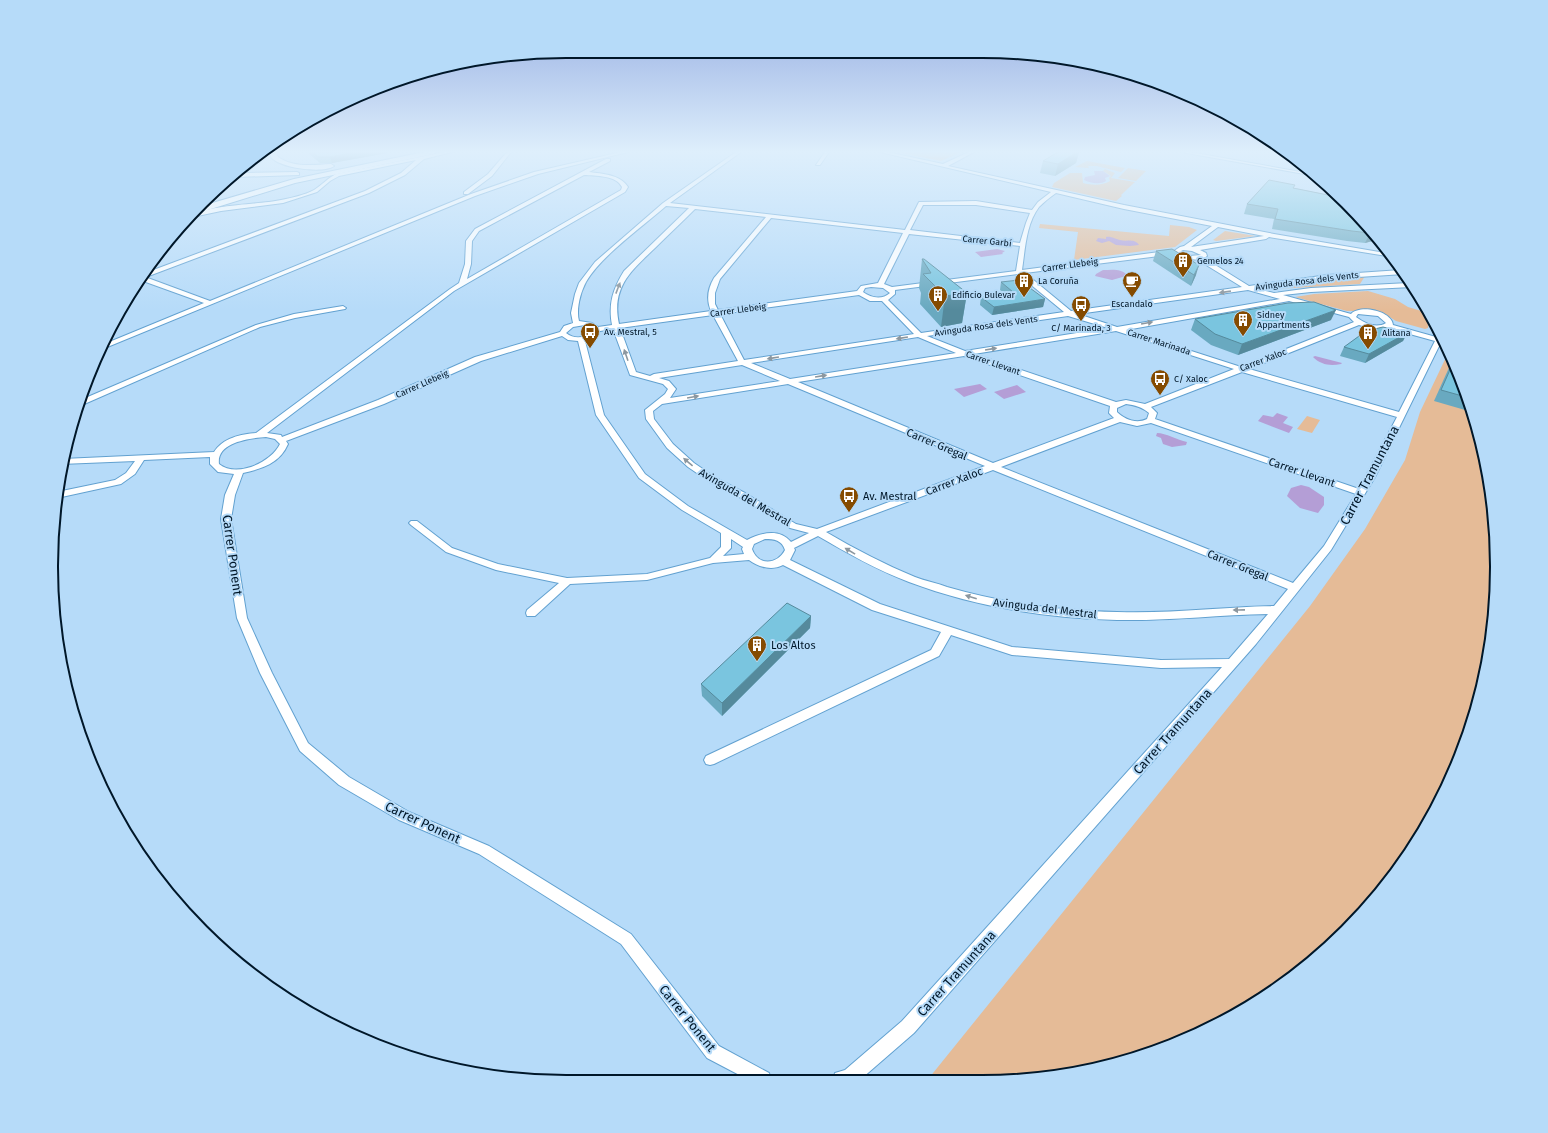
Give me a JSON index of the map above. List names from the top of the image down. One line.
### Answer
{"streets":{"street":["Carrer Garbí","Carrer Llebeig","Avinguda Rosa dels Vents","Carrer Marinada","Carrer Xaloc","Carrer Llevant","Carrer Gregal","Carrer Tramuntana","Avinguda del Mestral","Carrer Ponent"]},"crossings":[["Carrer Llebeig","Carrer Marinada"],["Avinguda Rosa dels Vents","Carrer Marinada"],["Avinguda Rosa dels Vents","Carrer Llevant"],["Avinguda Rosa dels Vents","Carrer Gregal"],["Avinguda Rosa dels Vents","Avinguda del Mestral"],["Carrer Marinada","Carrer Xaloc"],["Carrer Marinada","Carrer Tramuntana"],["Carrer Xaloc","Carrer Gregal"],["Carrer Xaloc","Avinguda del Mestral"],["Carrer Llevant","Carrer Tramuntana"],["Carrer Gregal","Carrer Tramuntana"],["Carrer Tramuntana","Avinguda del Mestral"]],"places":{"building":["Gemelos 24","La Coruña","Edificio Bulevar","Sidney Appartments","Alitana","Los Altos"],"cafe":["Escandalo"],"bus stop":["C/ Marinada, 3","Av. Mestral, 5","C/ Xaloc","Av. Mestral"]}}
